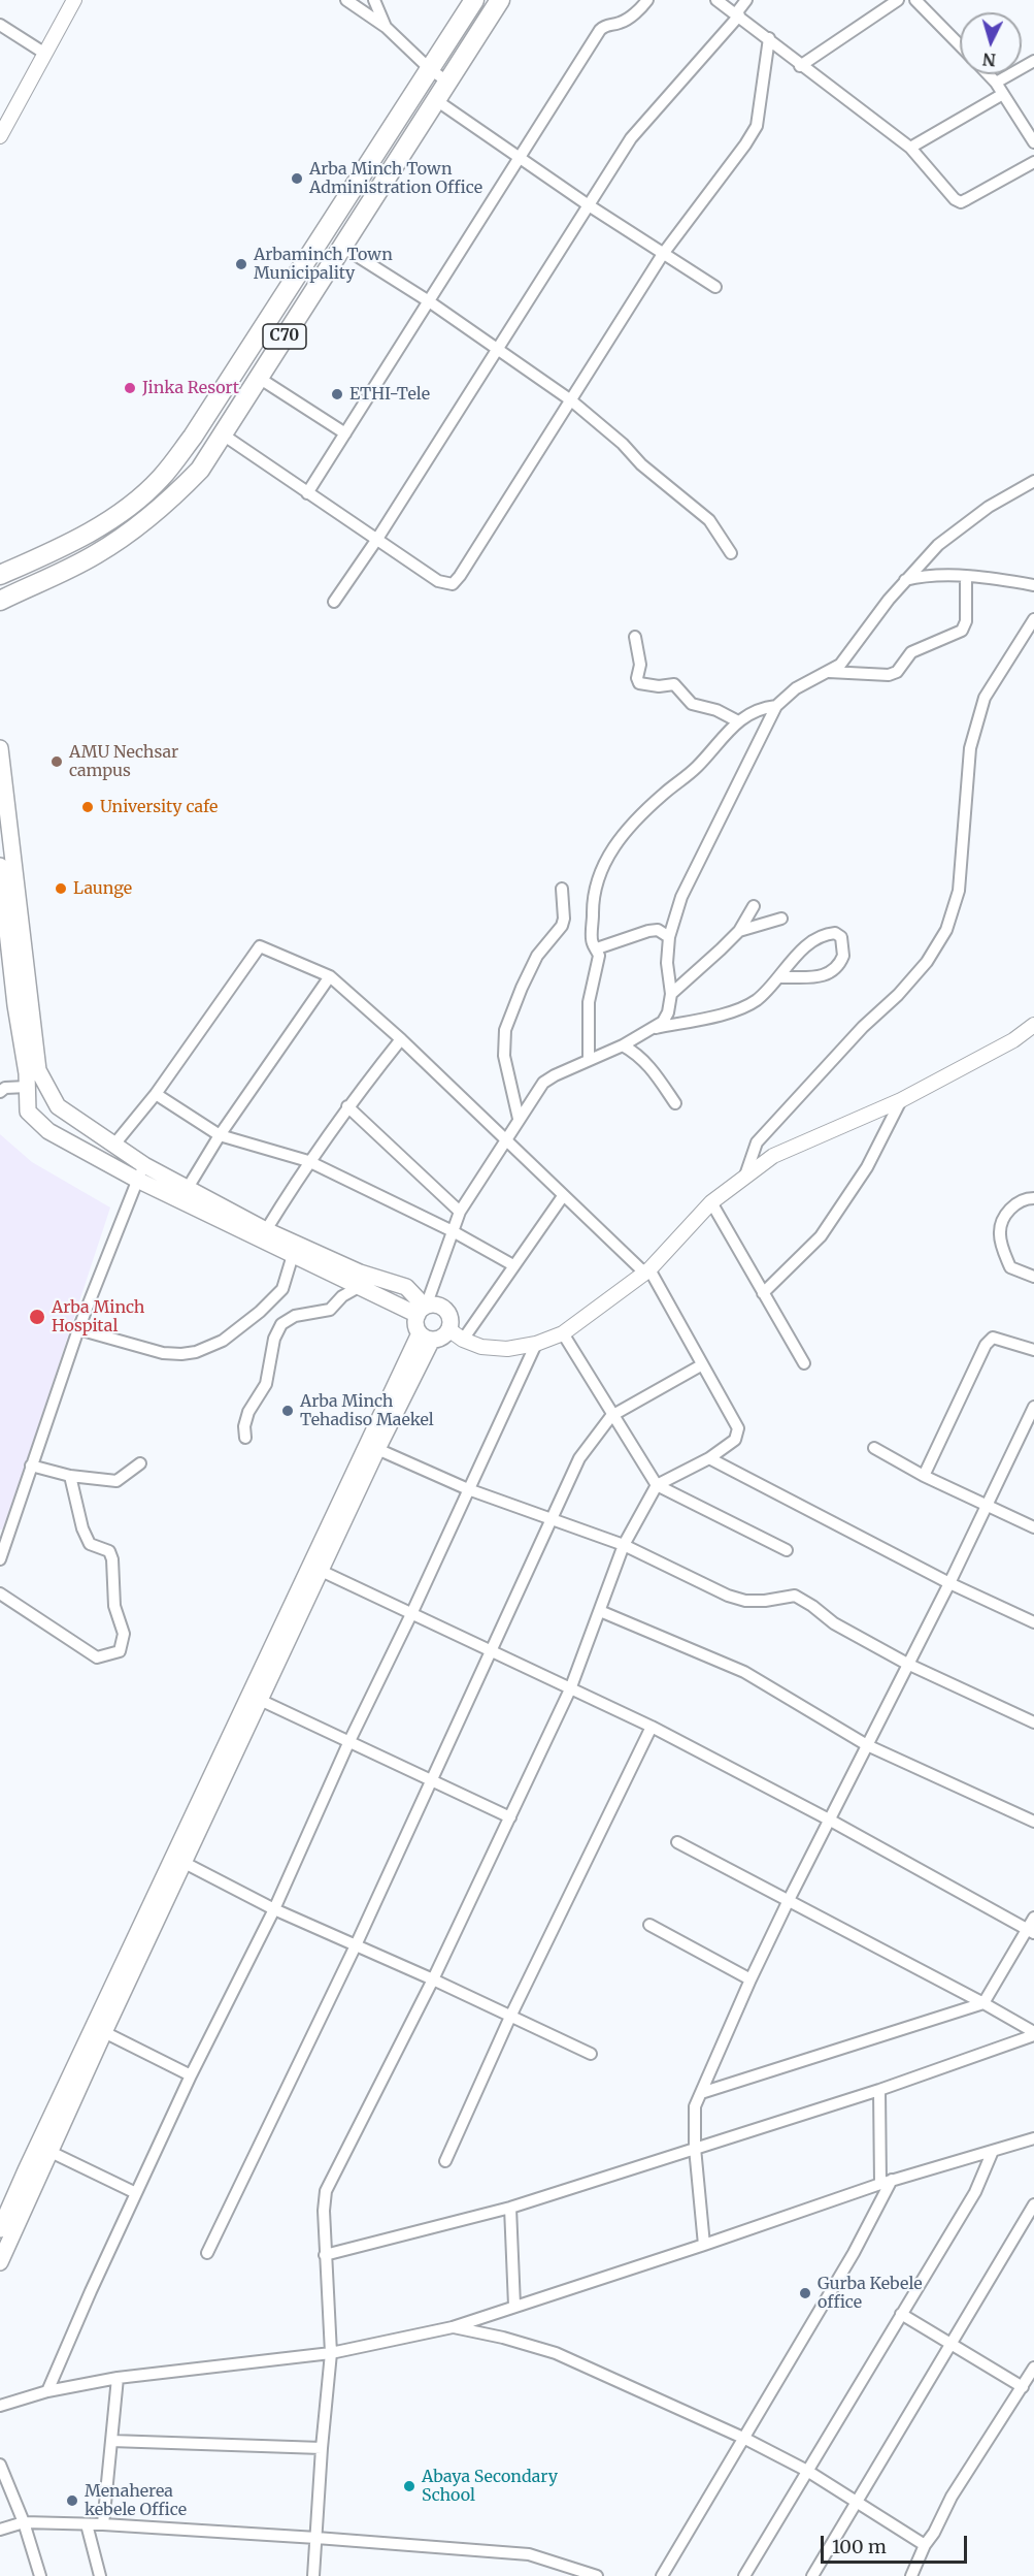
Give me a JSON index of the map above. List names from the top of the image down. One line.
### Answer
{"streets":{"highway":["C70"]},"places":["Arba Minch Town Administration Office","Arbaminch Town Municipality","Jinka Resort","ETHI-Tele","AMU Nechsar campus","University cafe","Launge","Arba Minch Hospital","Arba Minch Tehadiso Maekel","Gurba Kebele office","Abaya Secondary School","Menaherea kebele Office"],"scale_bar":"100 m","north":"bottom"}
